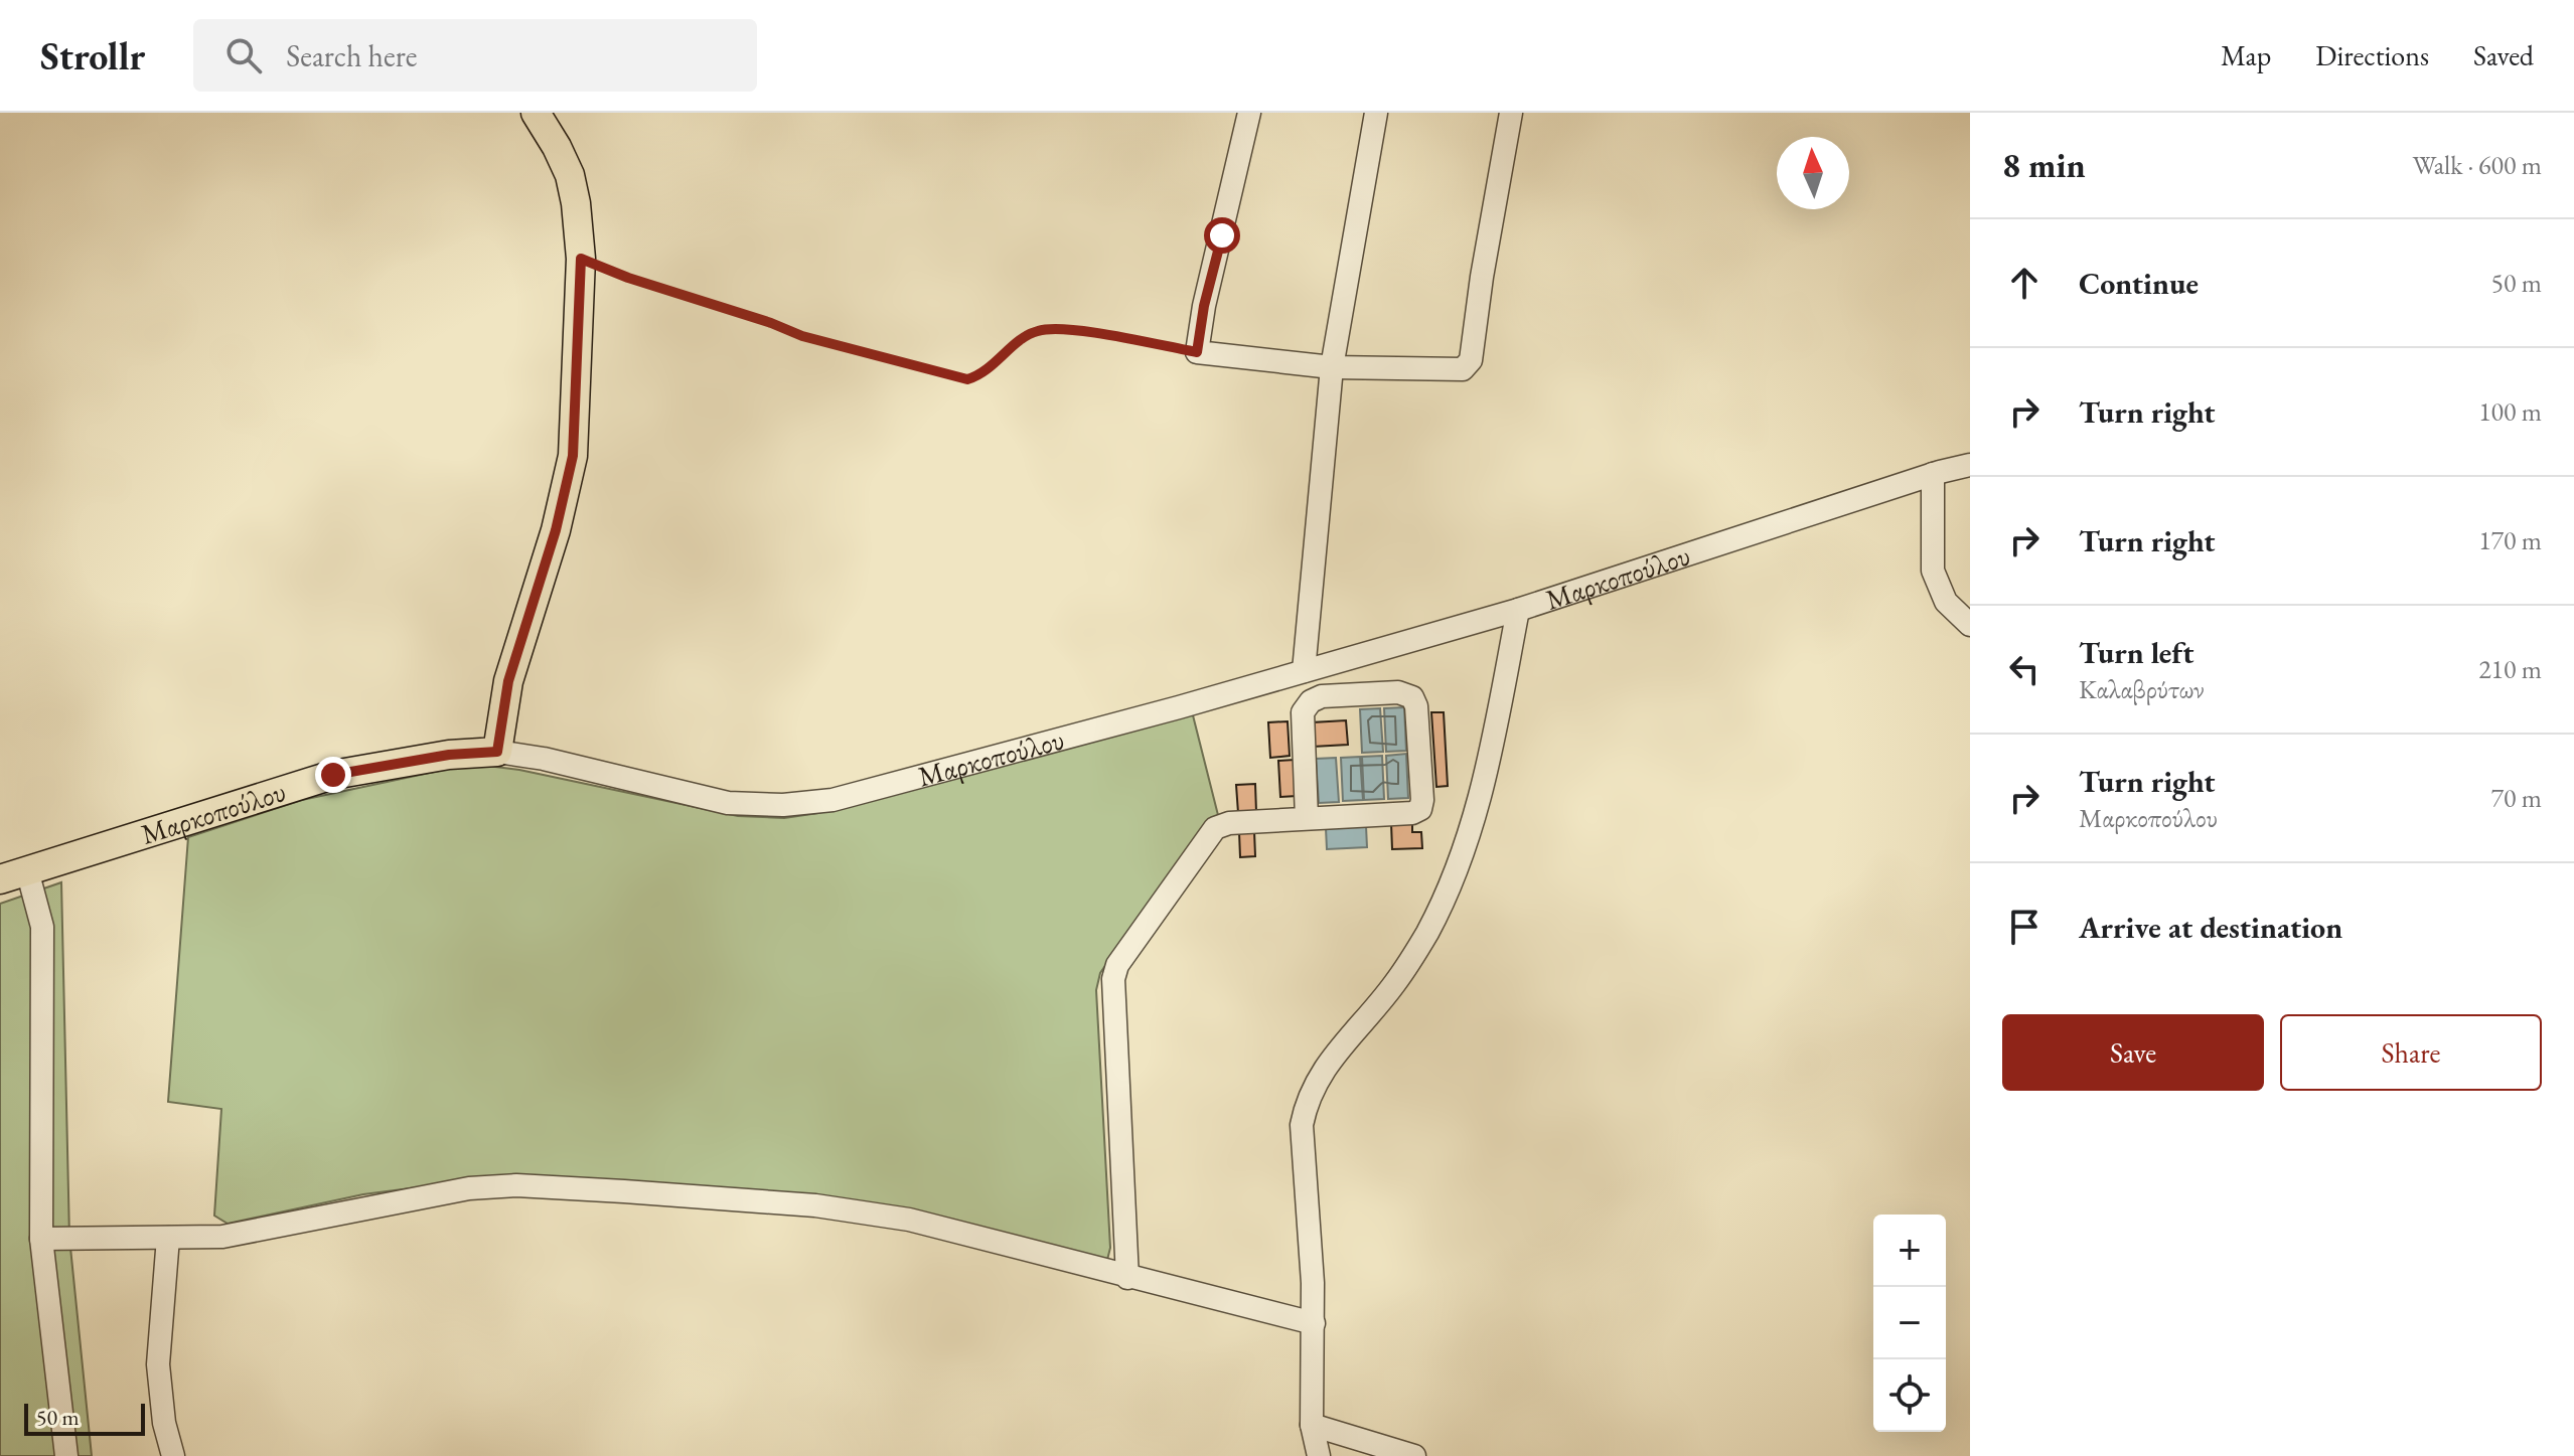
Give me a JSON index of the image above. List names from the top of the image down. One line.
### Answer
{"streets":{"main road":["Μαρκοπούλου"]},"scale_bar":"50 m","north":"top","page":{"header":"Strollr","search":"Search here","nav":["Map","Directions","Saved"],"heading":["8 min","Walk · 600 m"],"list":[["Continue","50 m"],["Turn right","100 m"],["Turn right","170 m"],["Turn left","Καλαβρύτων","210 m"],["Turn right","Μαρκοπούλου","70 m"],"Arrive at destination"],"buttons":["Save","Share"],"map_buttons":["+","−"],"scale":"50 m"}}
